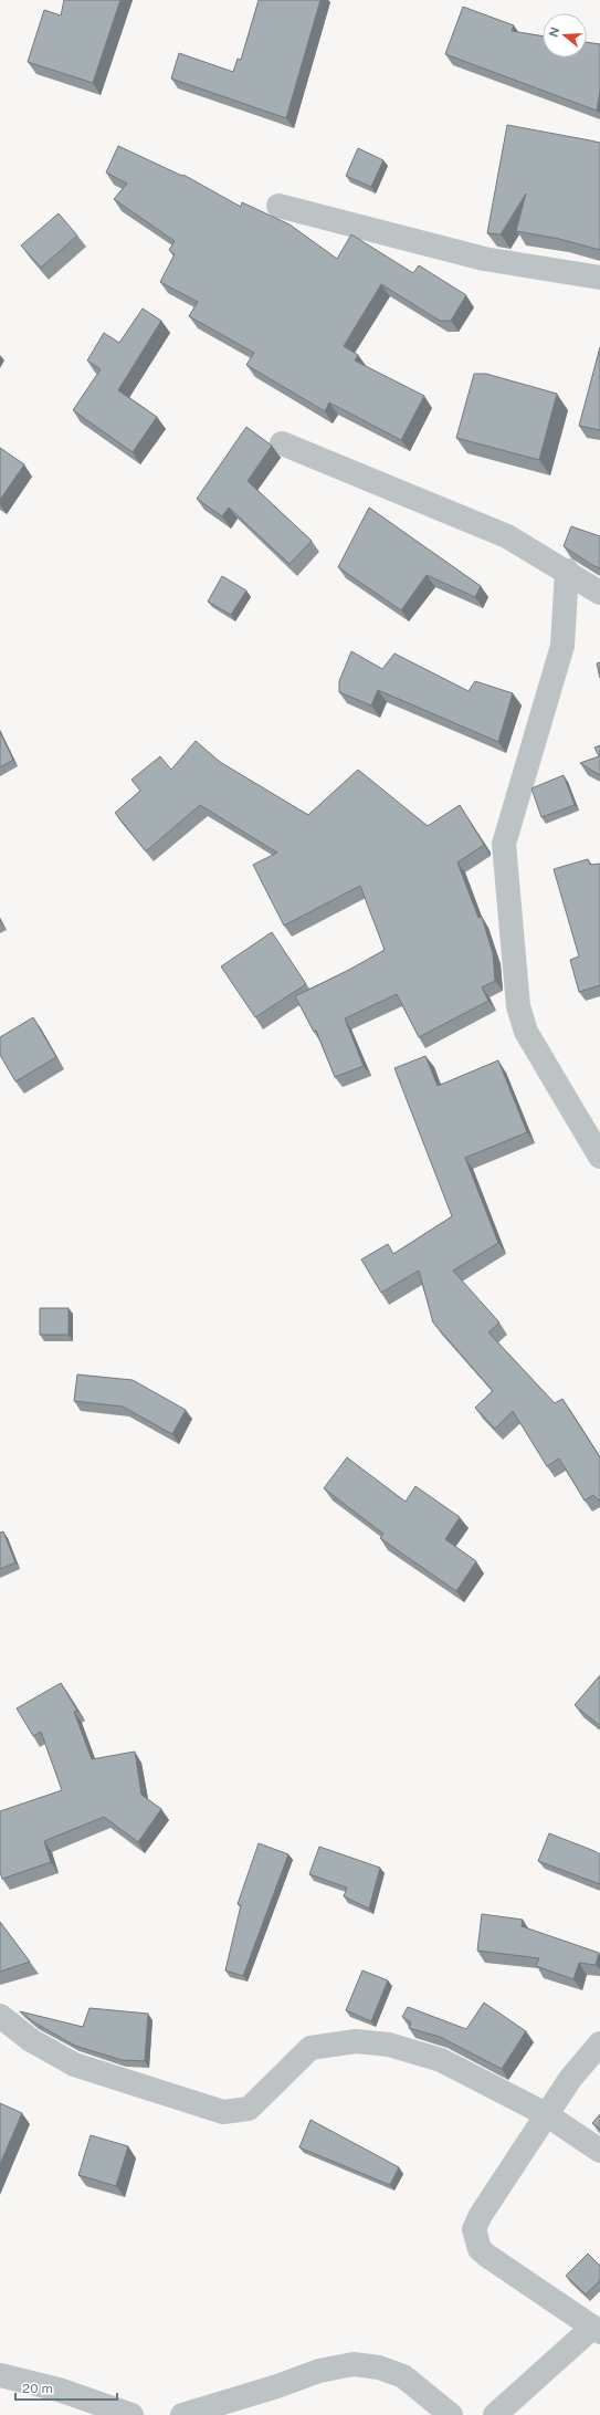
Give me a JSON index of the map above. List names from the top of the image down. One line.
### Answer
{"scale_bar":"20 m","north":"left"}
